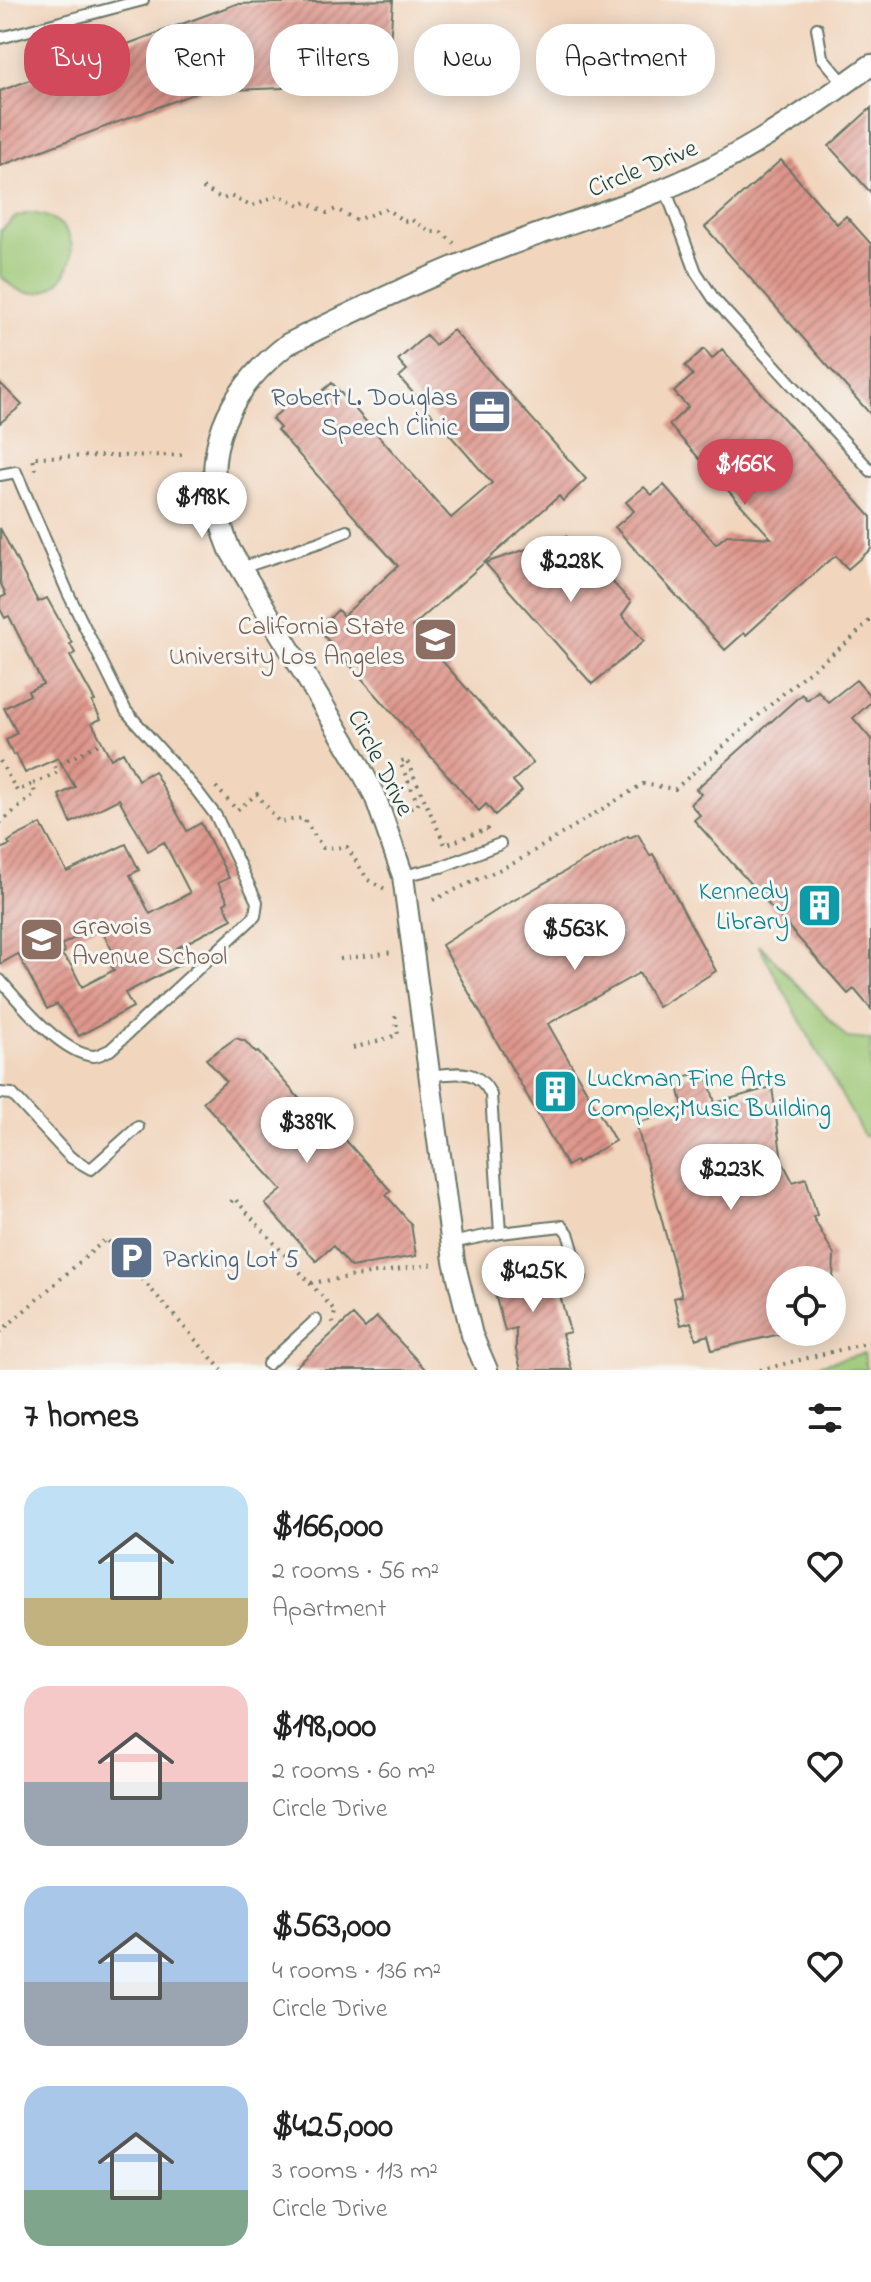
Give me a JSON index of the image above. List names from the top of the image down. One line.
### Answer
{"streets":{"street":["Circle Drive"]},"places":{"office":["Robert L. Douglas Speech Clinic"],"school or university":["California State University Los Angeles","Gravois Avenue School"],"building":["Kennedy Library","Luckman Fine Arts Complex;Music Building"],"parking":["Parking Lot 5"]},"page":{"chip":["Buy","Rent","Filters","New","Apartment"],"price":["$166K","$198K","$228K","$563K","$389K","$223K","$425K"],"heading":"7 homes","list":[{"name":"$166,000","note":"2 rooms · 56 m² · Apartment"},{"name":"$198,000","note":"2 rooms · 60 m² · Circle Drive"},{"name":"$563,000","note":"4 rooms · 136 m² · Circle Drive"},{"name":"$425,000","note":"3 rooms · 113 m² · Circle Drive"}]}}
